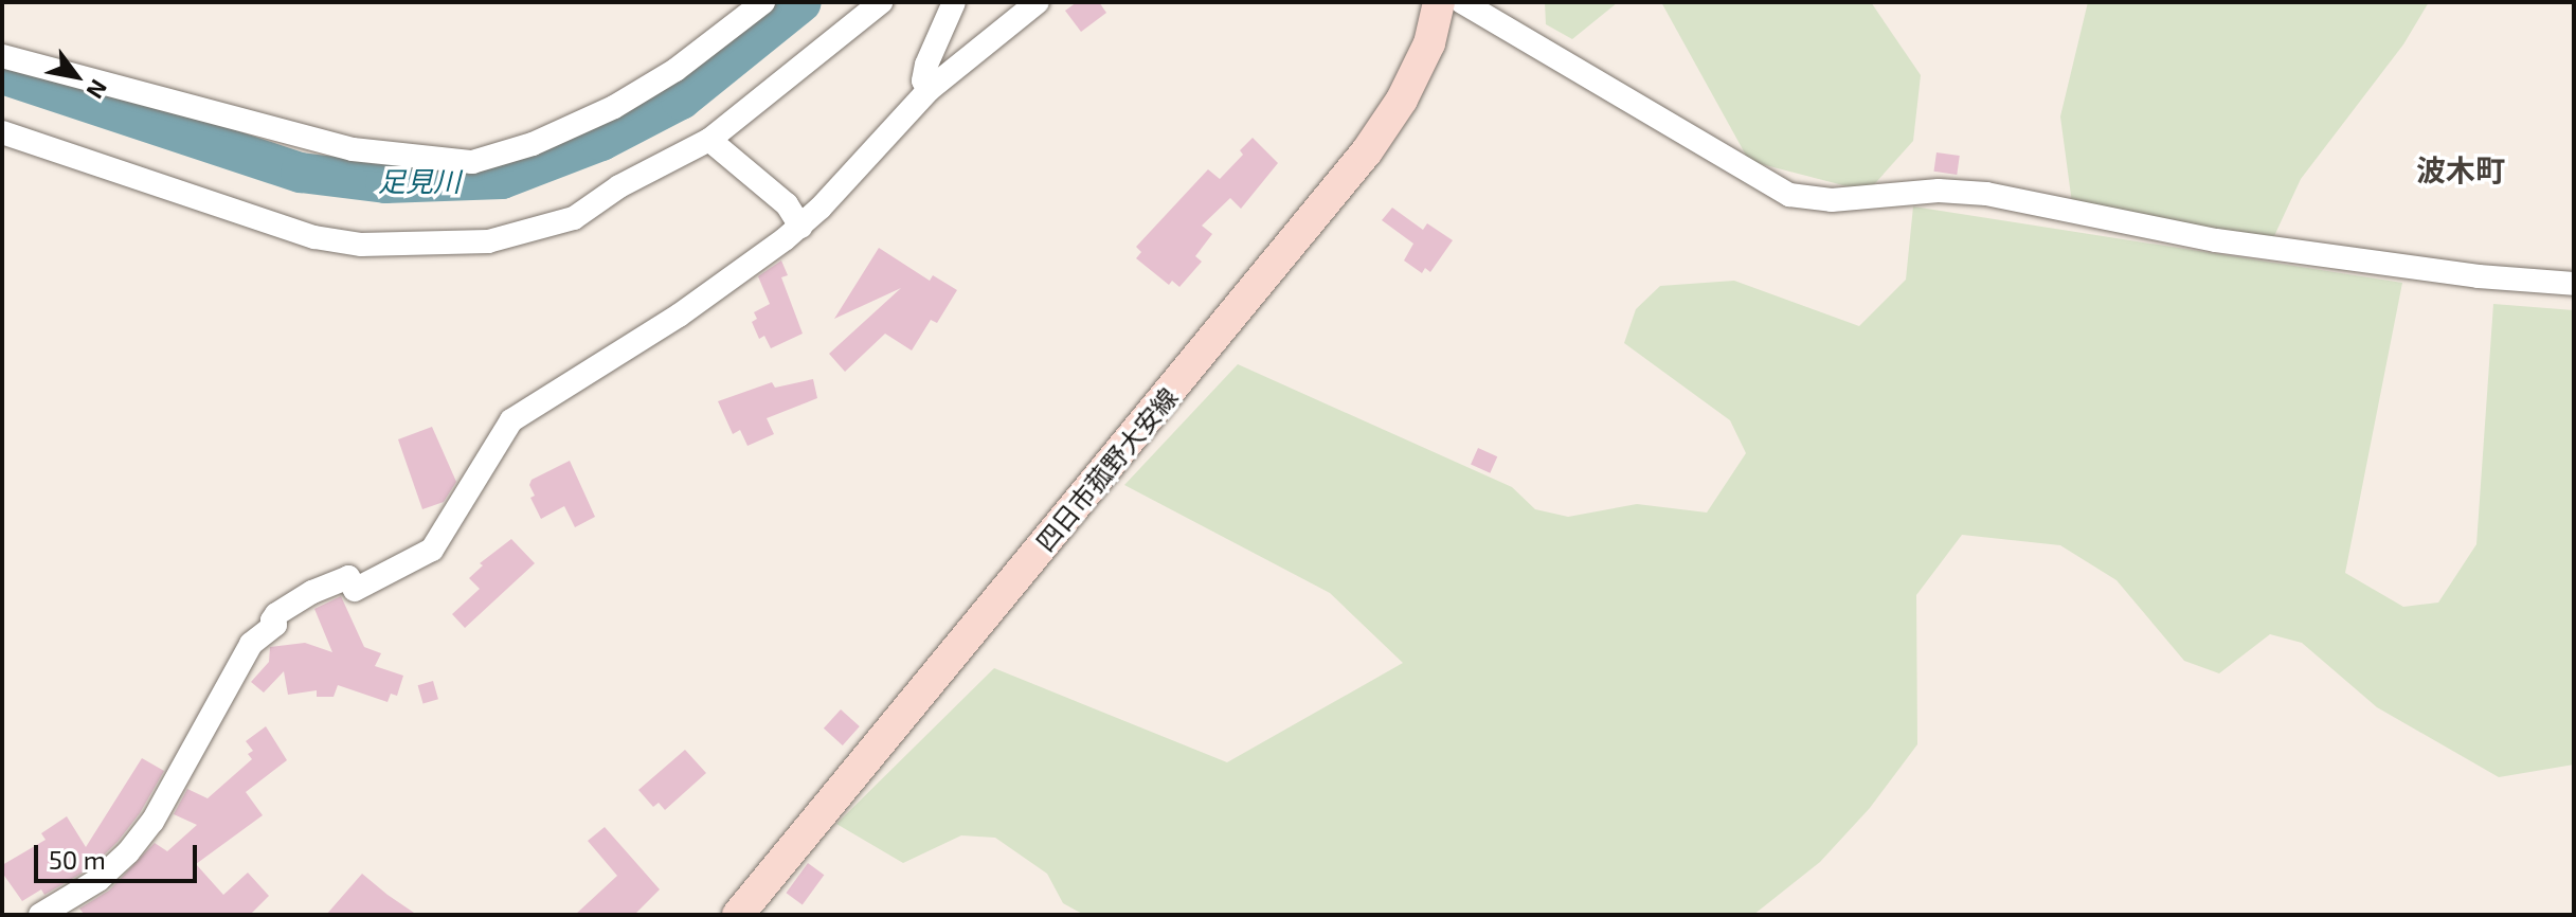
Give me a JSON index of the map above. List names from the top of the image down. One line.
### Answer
{"streets":{"main road":["四日市菰野大安線"]},"districts":["波木町"],"water":["足見川"],"scale_bar":"50 m","north":"bottom right"}
